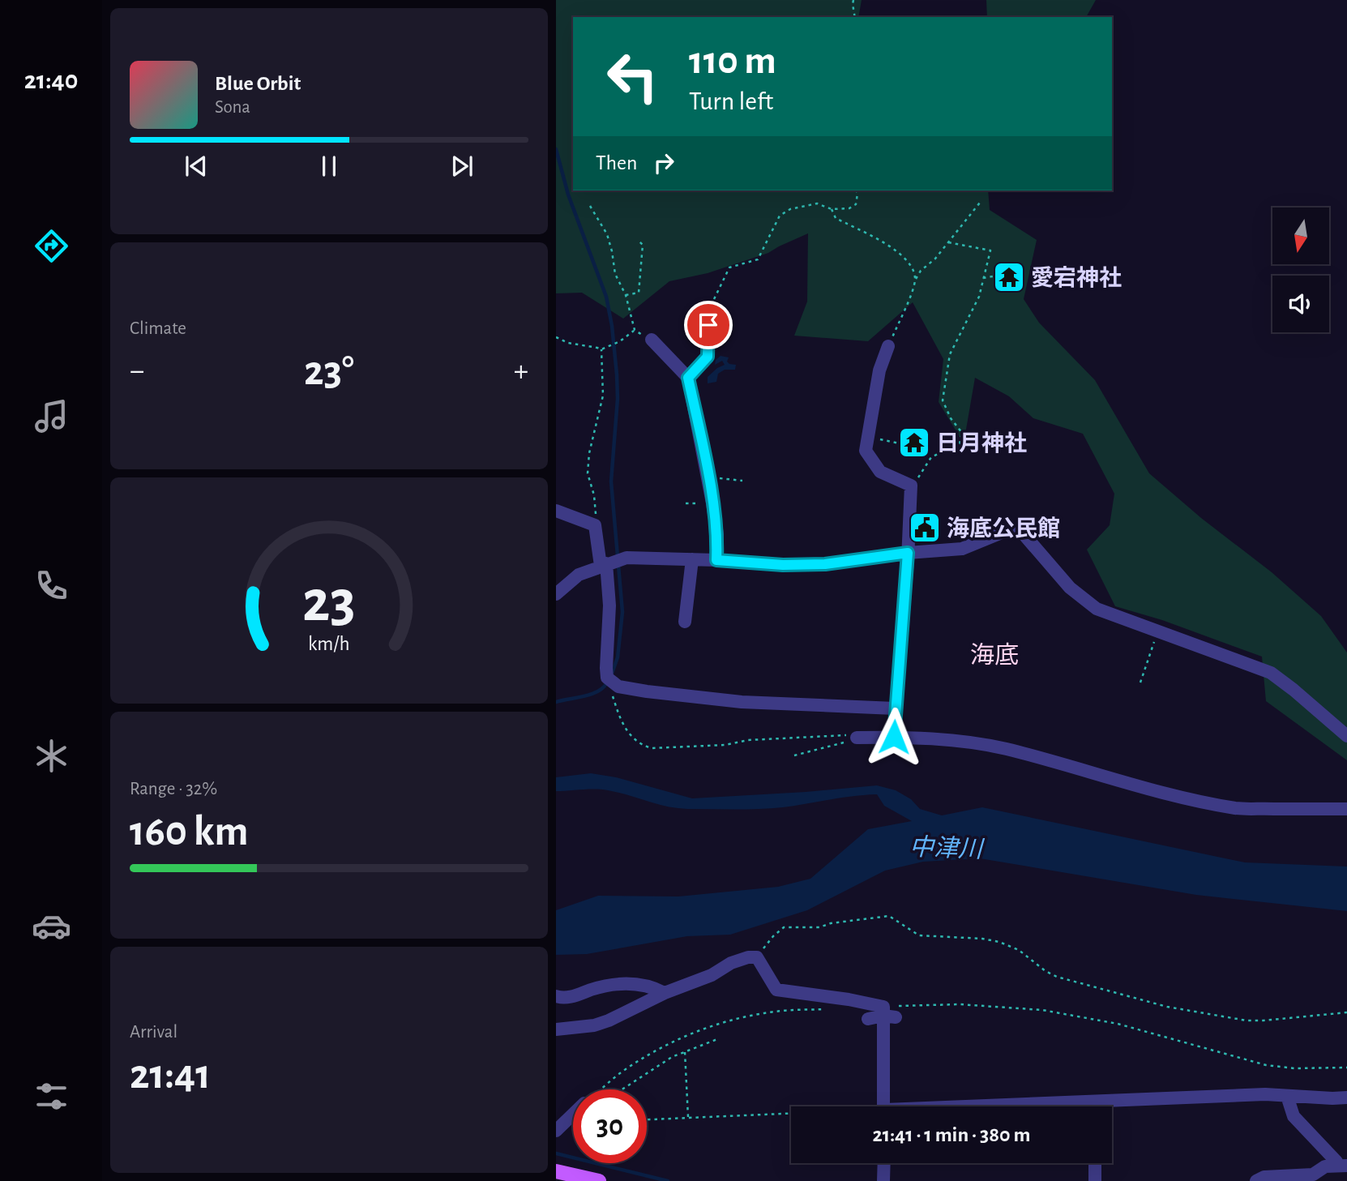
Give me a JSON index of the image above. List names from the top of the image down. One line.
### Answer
{"districts":["海底"],"water":["中津川"],"places":{"temple":["愛宕神社","日月神社"],"public building":["海底公民館"]},"north":"bottom","page":{"tabs":"21:40","turn":["110 m","Turn left"],"song":["Blue Orbit","Sona"],"then":"Then","tile":["Climate",["Range · 32%","160 km"],["Arrival","21:41"]],"heat":["−","23°","+"],"limit":"30","trip":"21:41 · 1 min · 380 m","gauge":["23","km/h"]}}
